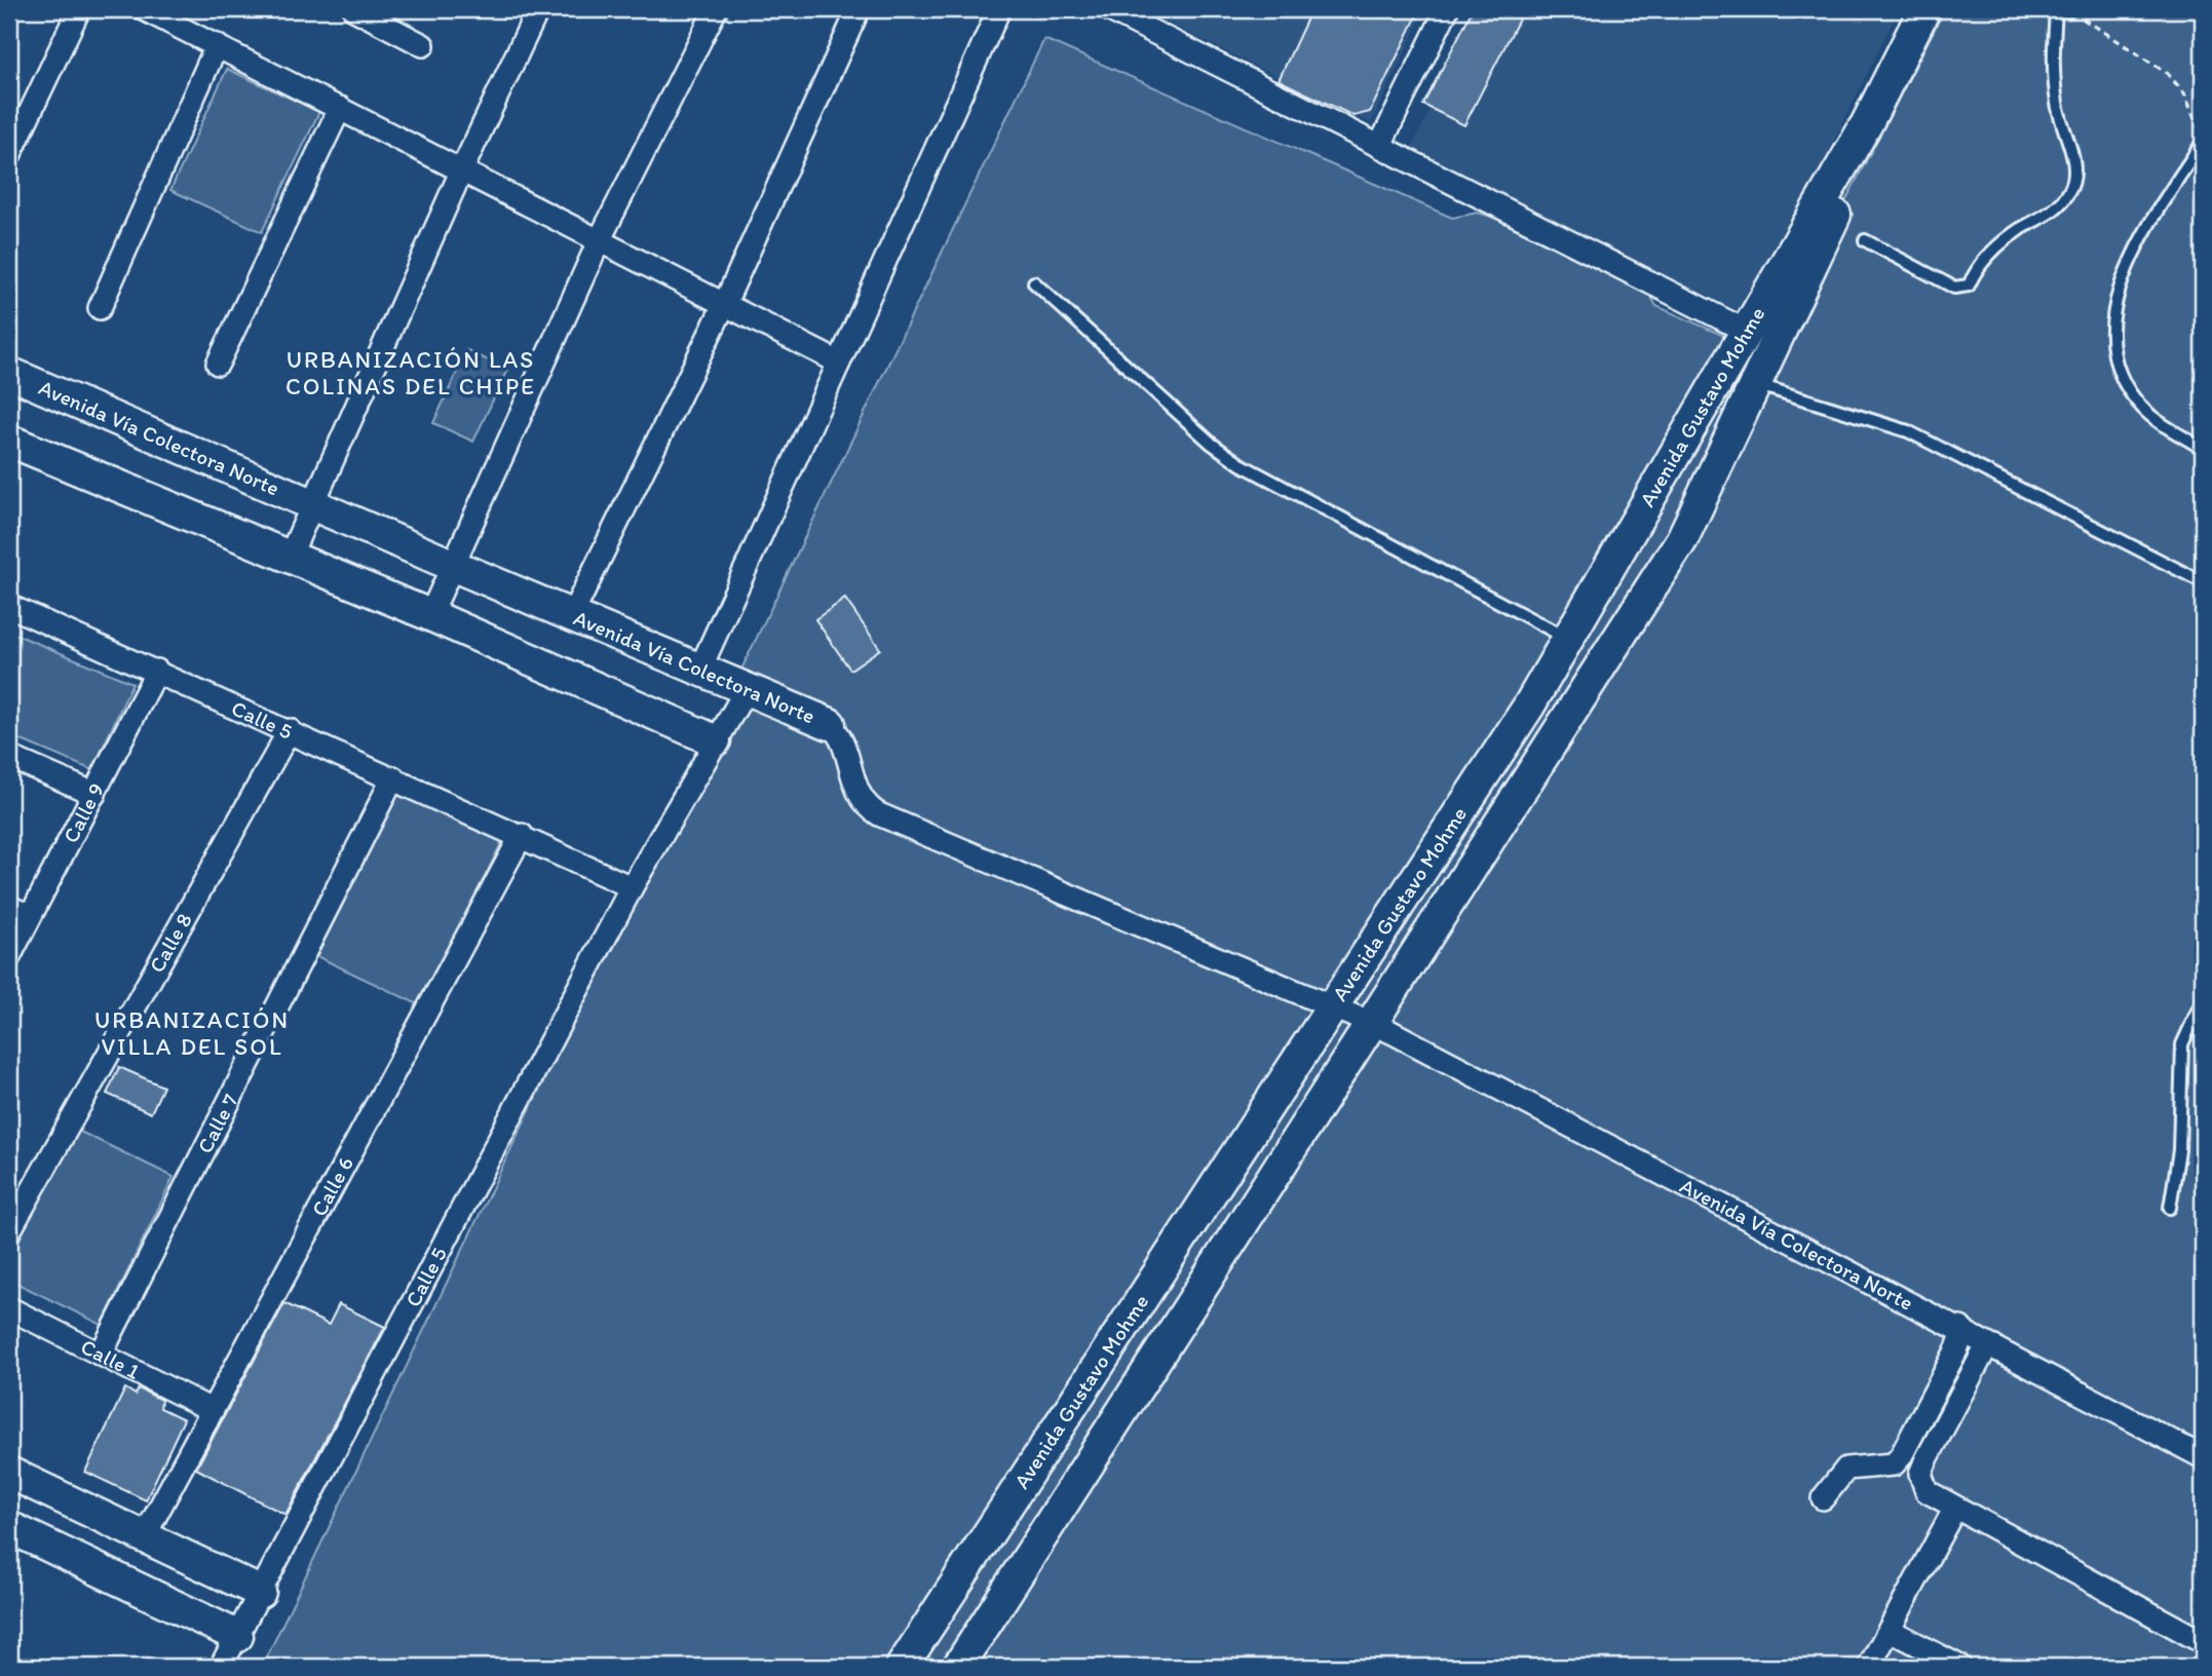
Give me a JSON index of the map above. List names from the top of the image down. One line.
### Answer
{"streets":{"street":["Avenida Gustavo Mohme","Avenida Vía Colectora Norte","Calle 5","Calle 9","Calle 8","Calle 7","Calle 6","Calle 1"]},"crossings":[["Avenida Gustavo Mohme","Avenida Vía Colectora Norte"],["Avenida Vía Colectora Norte","Calle 5"],["Calle 5","Calle 9"],["Calle 5","Calle 8"],["Calle 5","Calle 7"],["Calle 5","Calle 6"],["Calle 7","Calle 1"],["Calle 6","Calle 1"]],"districts":["URBANIZACIÓN LAS COLINAS DEL CHIPE","URBANIZACIÓN VILLA DEL SOL"]}
